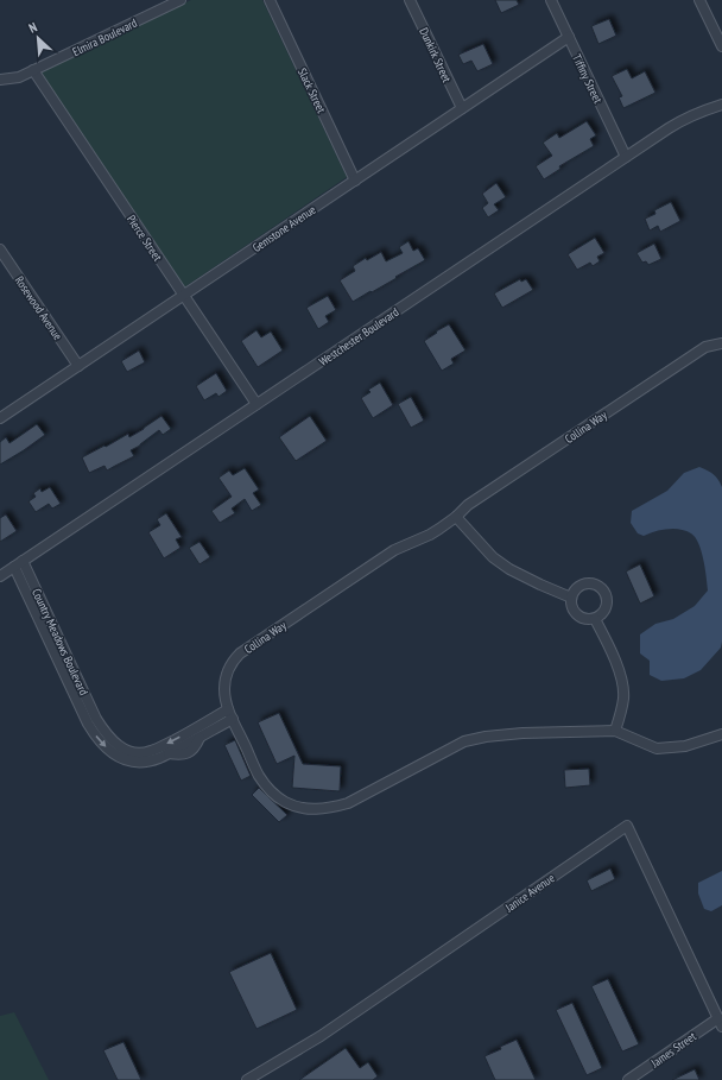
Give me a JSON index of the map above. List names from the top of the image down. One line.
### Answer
{"streets":{"street":["Elmira Boulevard","Dunkirk Street","Tiffiny Street","Slack Street","Gemstone Avenue","Pierce Street","Rosewood Avenue","Westchester Boulevard","Collina Way","Country Meadows Boulevard","Janice Avenue","James Street"]},"crossings":[["Elmira Boulevard","Pierce Street"],["Dunkirk Street","Gemstone Avenue"],["Tiffiny Street","Gemstone Avenue"],["Tiffiny Street","Westchester Boulevard"],["Slack Street","Gemstone Avenue"],["Gemstone Avenue","Pierce Street"],["Gemstone Avenue","Rosewood Avenue"],["Pierce Street","Westchester Boulevard"],["Westchester Boulevard","Country Meadows Boulevard"],["Janice Avenue","James Street"]],"north":"top left"}
